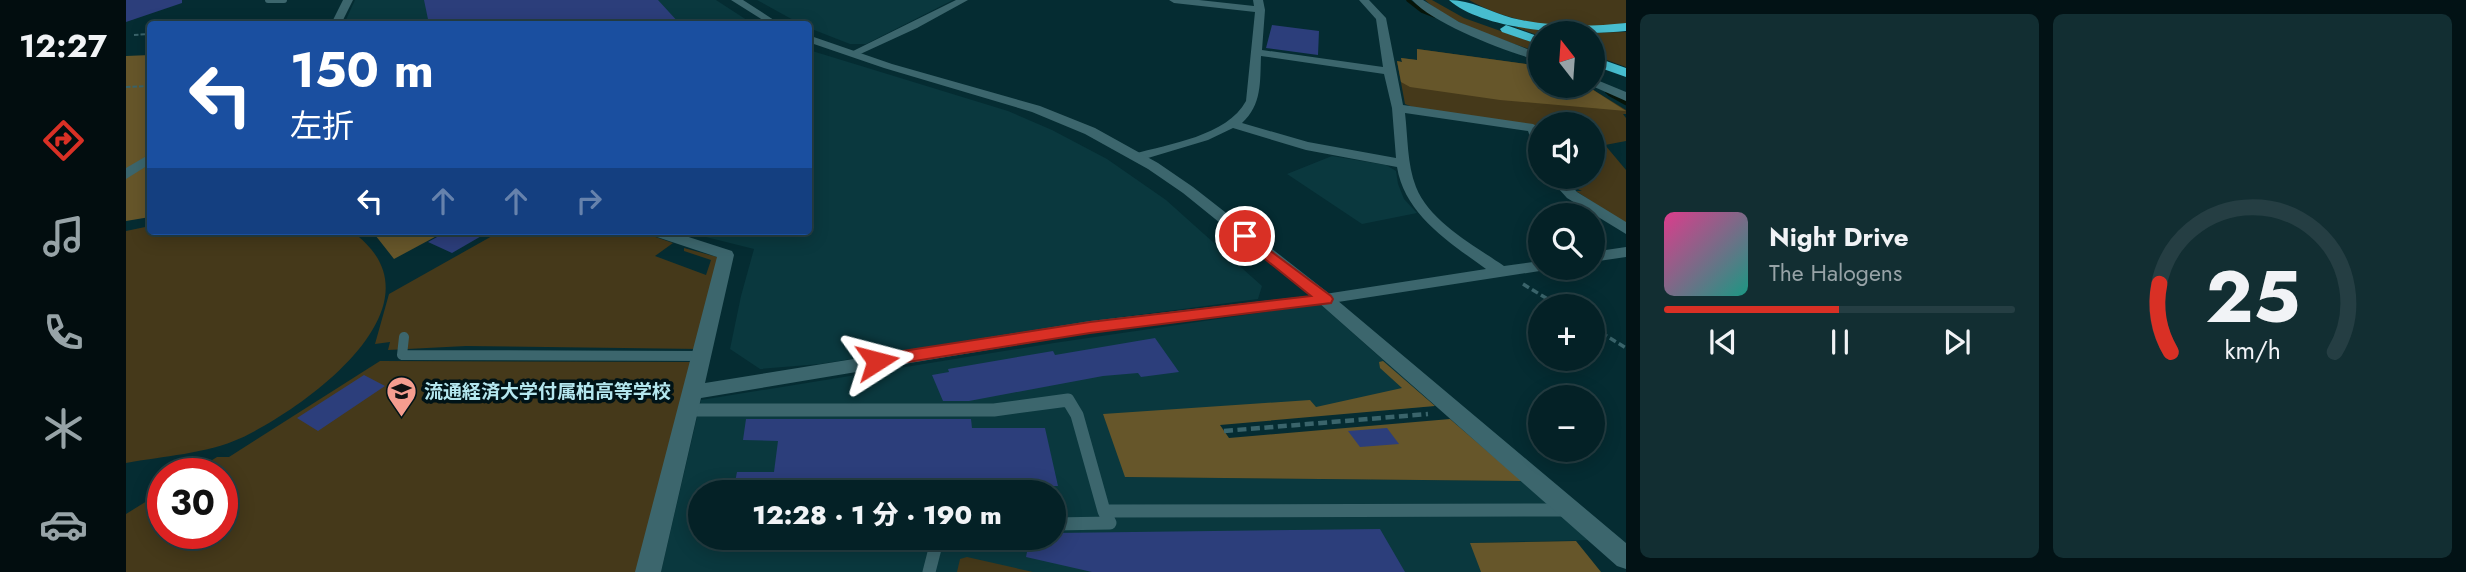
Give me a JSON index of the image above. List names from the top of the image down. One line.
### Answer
{"places":{"school or university":["流通経済大学付属柏高等学校"]},"north":"top","page":{"tabs":"12:27","map_buttons":["+","−"],"turn":["150 m","左折"],"song":["Night Drive","The Halogens"],"limit":"30","trip":"12:28 · 1 分 · 190 m","gauge":["25","km/h"]}}
